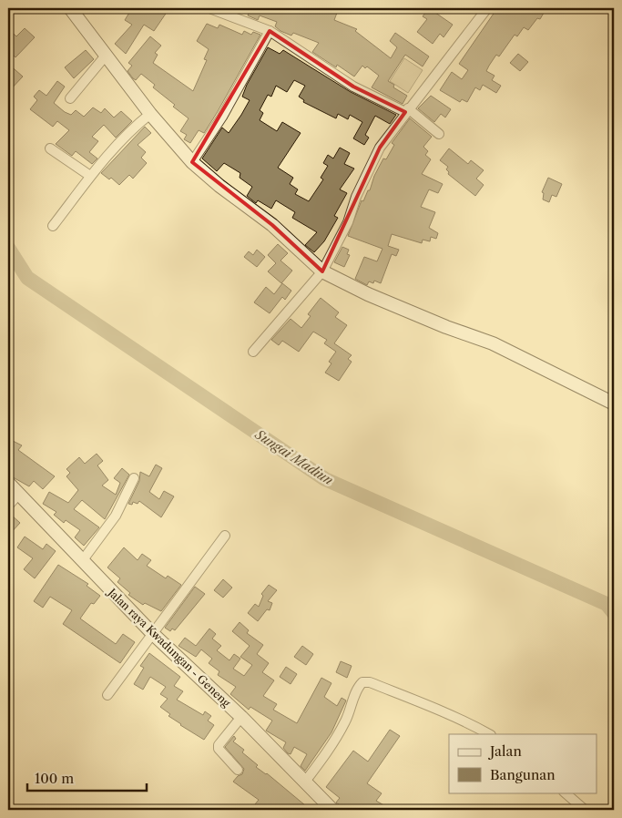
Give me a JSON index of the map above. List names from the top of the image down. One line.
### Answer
{"streets":{"street":["Jalan raya Kwadungan - Geneng"]},"water":["Sungai Madiun"],"legend":["Jalan","Bangunan"],"scale_bar":"100 m"}
